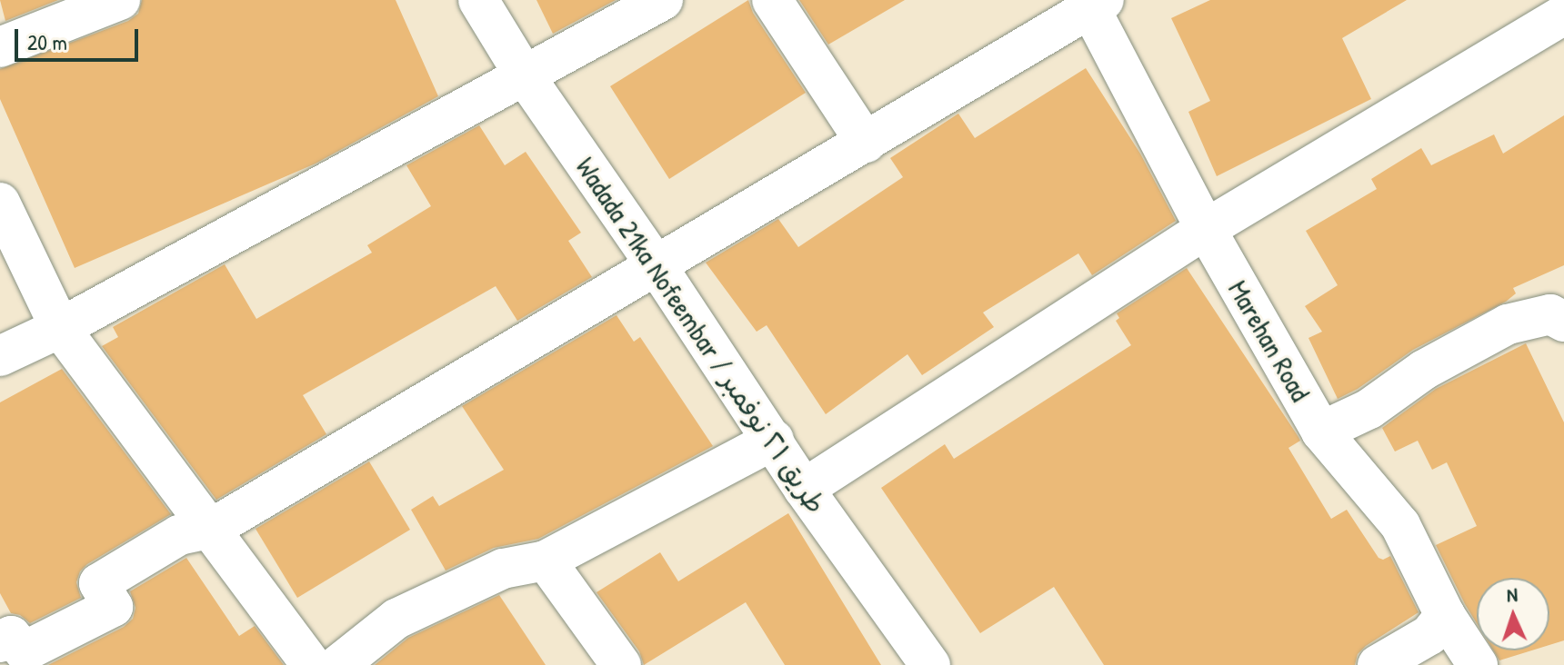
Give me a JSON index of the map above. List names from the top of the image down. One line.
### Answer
{"streets":{"street":["Wadada 21ka Nofeembar / طريق ٢١ نوفمبر","Marehan Road"]},"scale_bar":"20 m","north":"top"}
